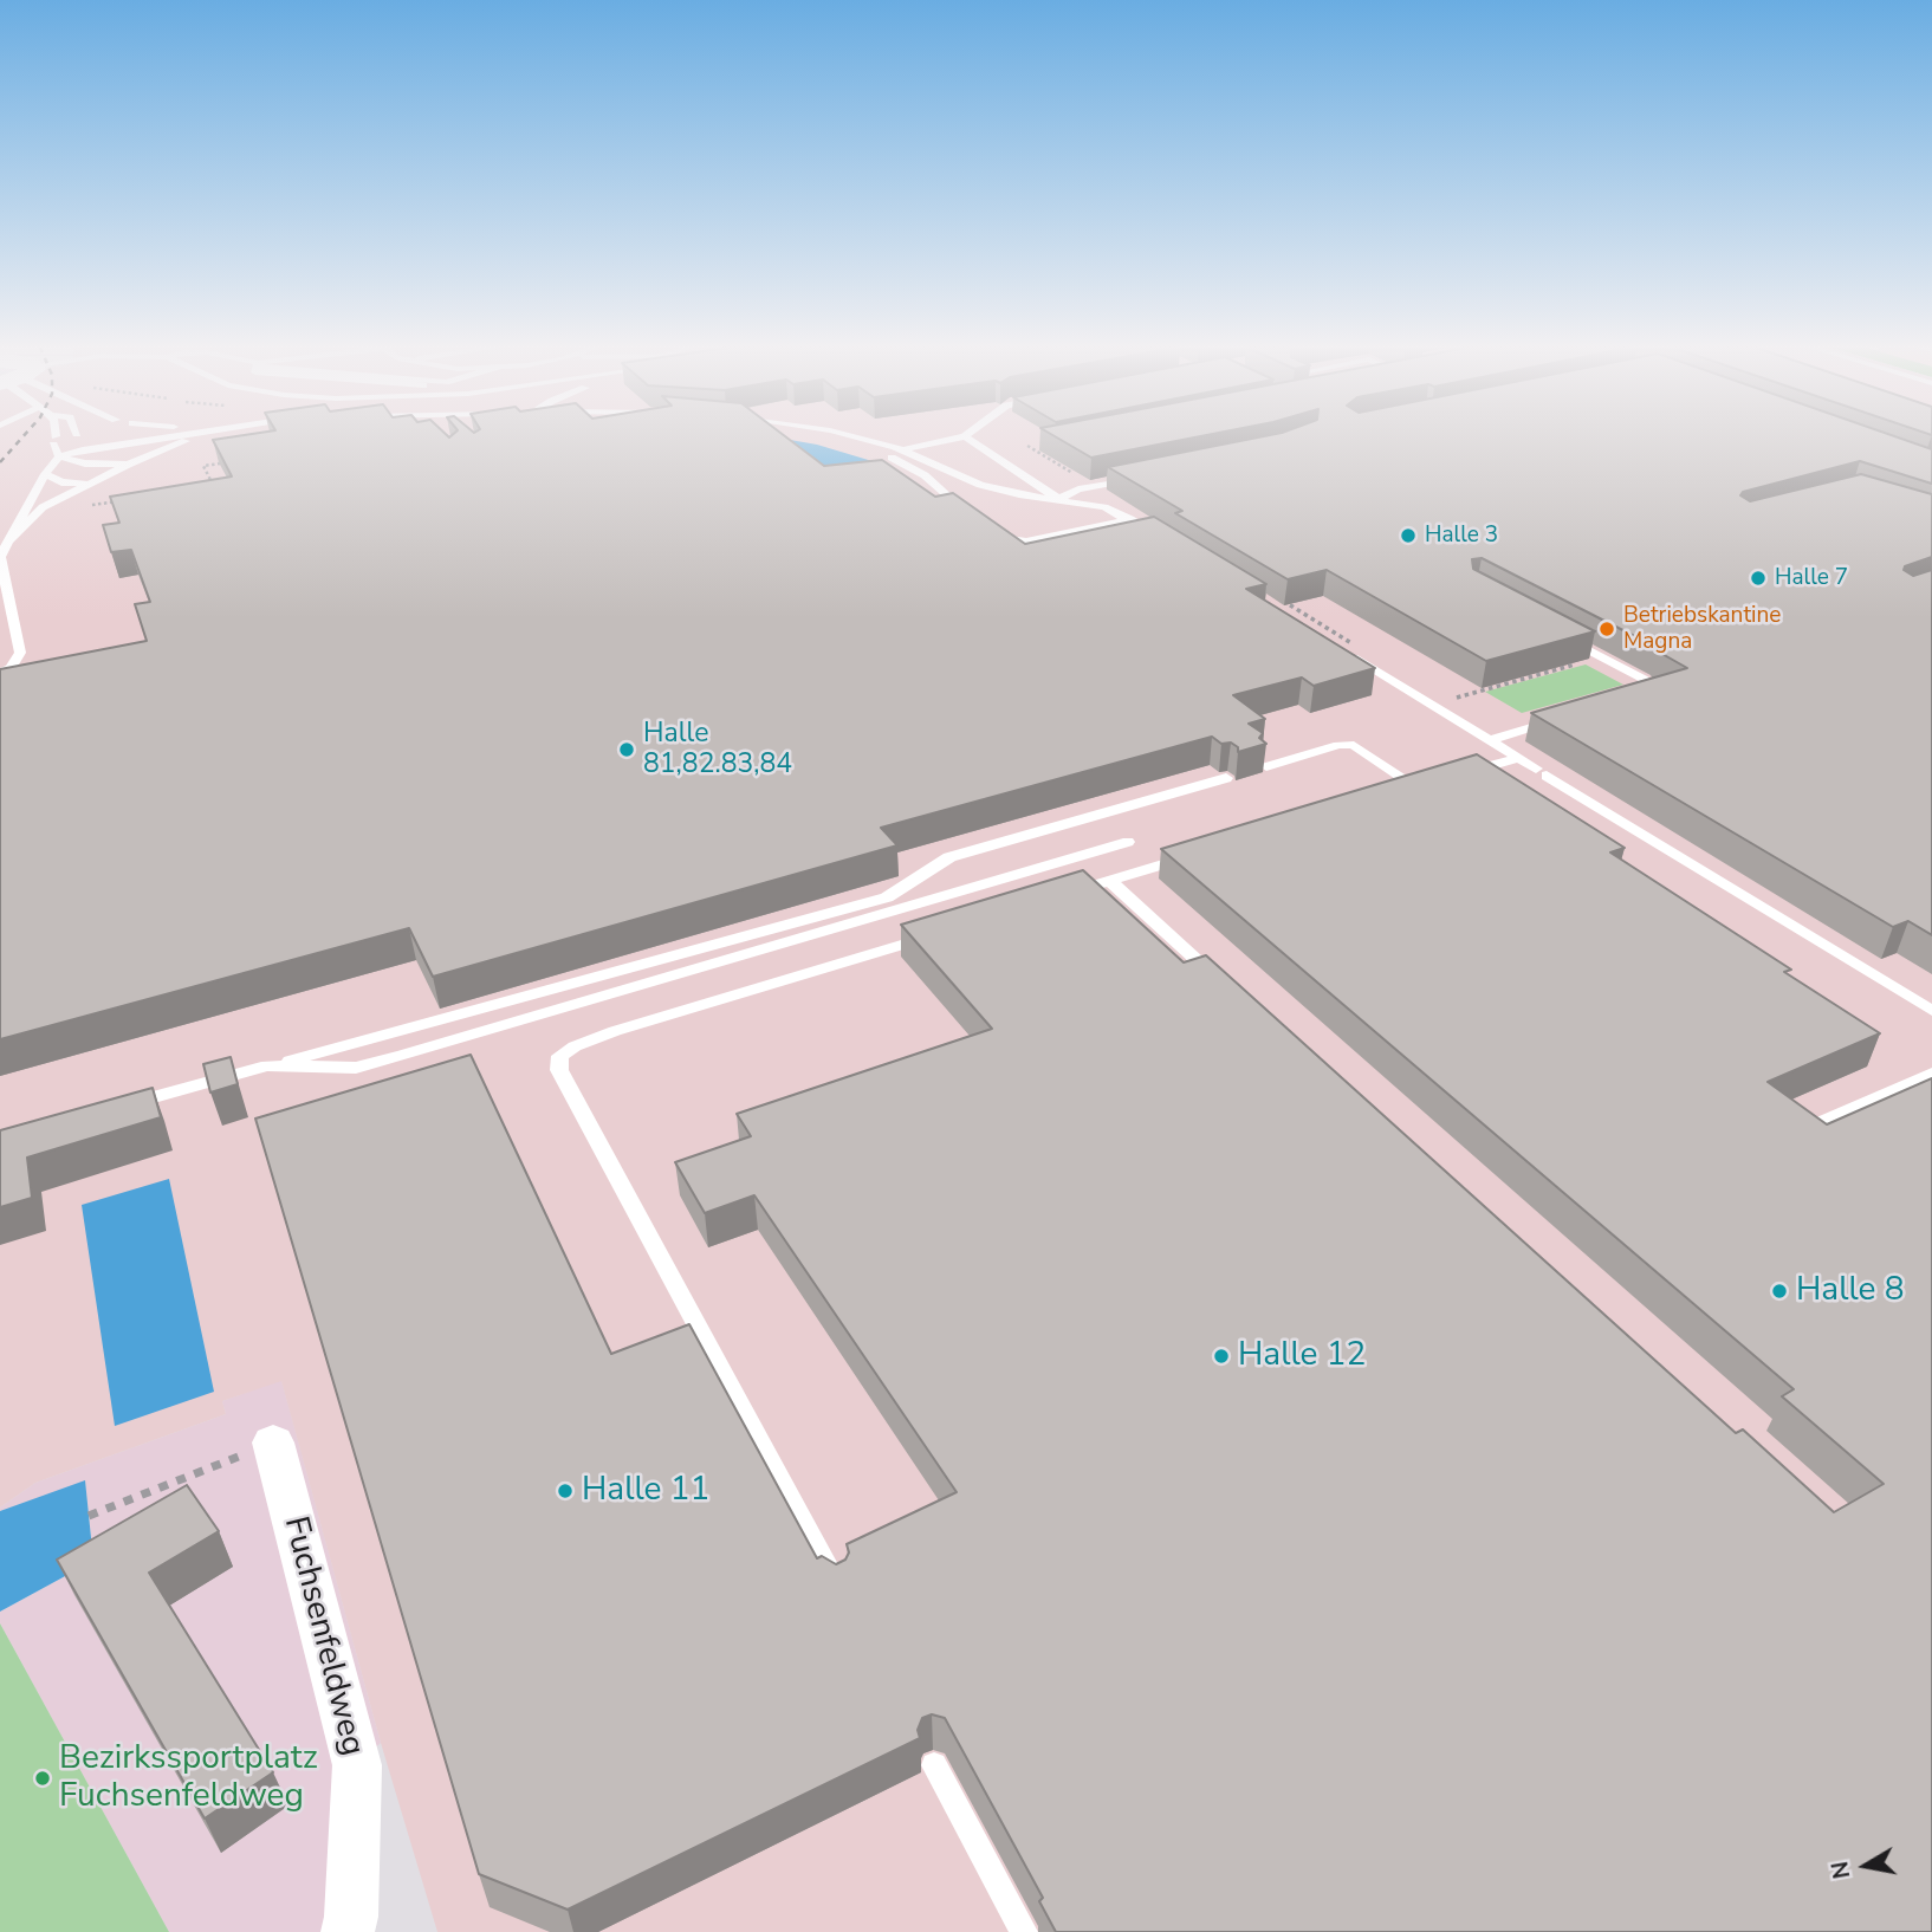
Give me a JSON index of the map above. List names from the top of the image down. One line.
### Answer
{"streets":{"street":["Fuchsenfeldweg"]},"places":["Halle 3","Halle 7","Betriebskantine Magna","Halle 81,82.83,84","Halle 8","Halle 12","Halle 11","Bezirkssportplatz Fuchsenfeldweg"],"north":"left"}
